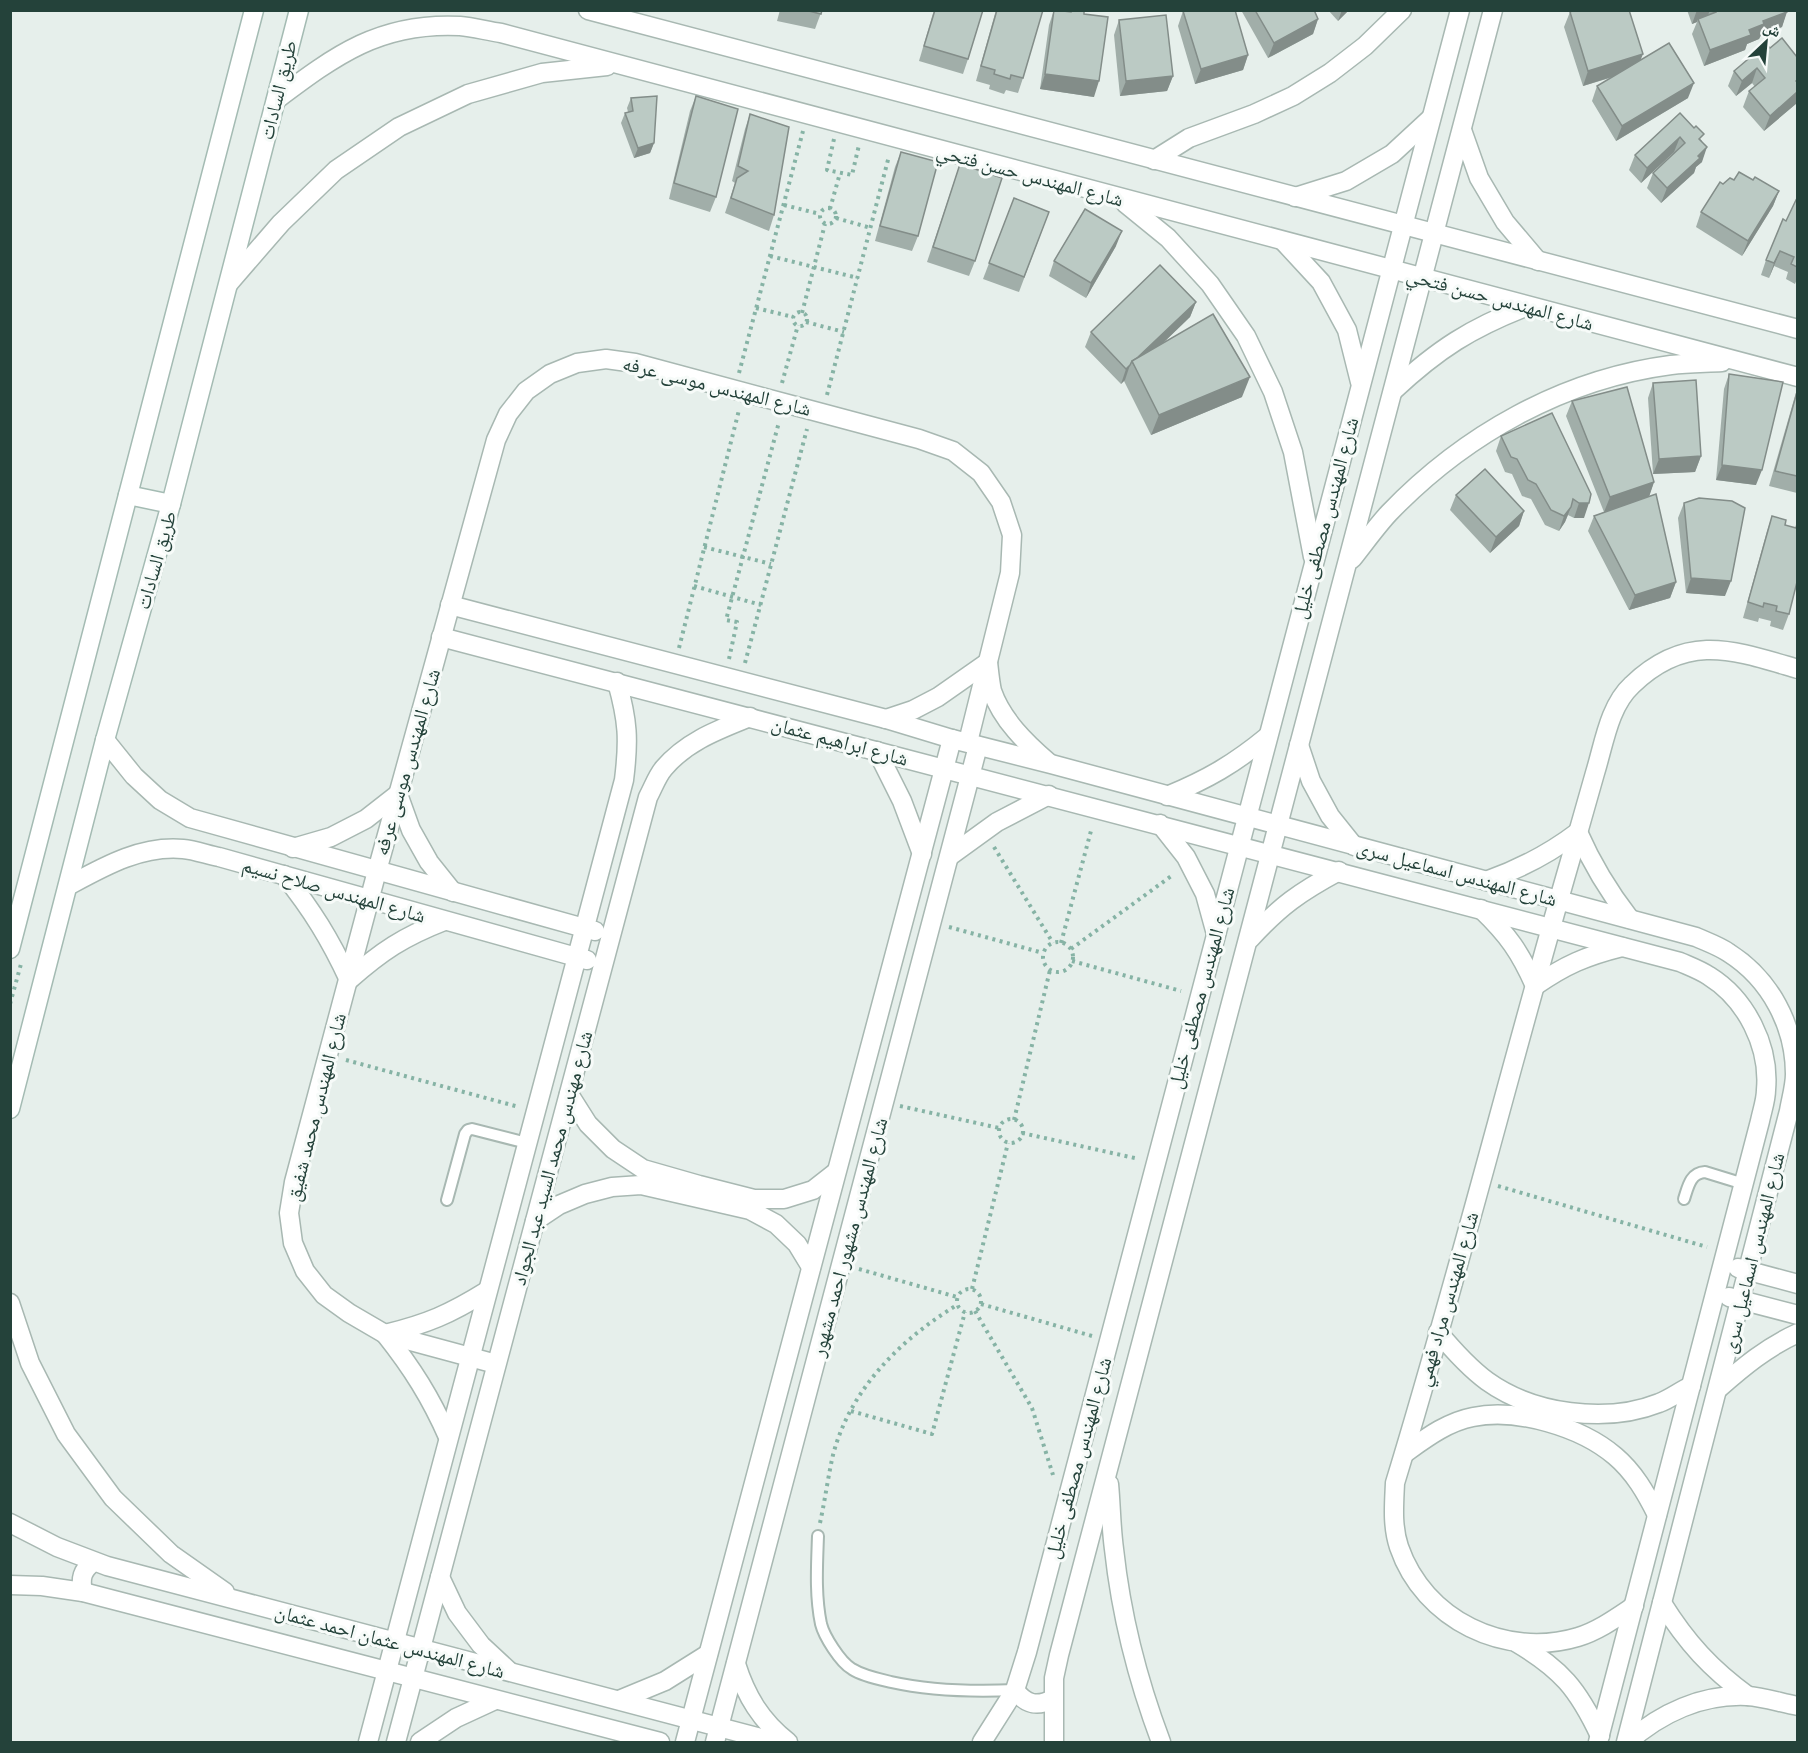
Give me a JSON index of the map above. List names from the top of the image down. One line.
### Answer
{"streets":{"street":["طريق السادات","شارع المهندس حسن فتحي","شارع المهندس موسى عرفه","شارع المهندس مصطفى خليل","شارع ابراهيم عثمان","شارع المهندس اسماعيل سرى","شارع المهندس صلاح نسيم","شارع المهندس محمد شفيق","شارع مهندس محمد السيد عبد الجواد","شارع المهندس مشهور احمد مشهور","شارع المهندس مراد فهمي","شارع المهندس عثمان احمد عثمان"]},"crossings":[["طريق السادات","شارع المهندس حسن فتحي"],["طريق السادات","شارع المهندس صلاح نسيم"],["شارع المهندس حسن فتحي","شارع المهندس مصطفى خليل"],["شارع المهندس موسى عرفه","شارع ابراهيم عثمان"],["شارع المهندس موسى عرفه","شارع المهندس صلاح نسيم"],["شارع المهندس موسى عرفه","شارع المهندس محمد شفيق"],["شارع المهندس موسى عرفه","شارع المهندس مشهور احمد مشهور"],["شارع المهندس مصطفى خليل","شارع ابراهيم عثمان"],["شارع المهندس مصطفى خليل","شارع المهندس اسماعيل سرى"],["شارع ابراهيم عثمان","شارع المهندس اسماعيل سرى"],["شارع ابراهيم عثمان","شارع مهندس محمد السيد عبد الجواد"],["شارع ابراهيم عثمان","شارع المهندس مشهور احمد مشهور"],["شارع المهندس اسماعيل سرى","شارع المهندس مراد فهمي"],["شارع المهندس صلاح نسيم","شارع المهندس محمد شفيق"],["شارع المهندس صلاح نسيم","شارع مهندس محمد السيد عبد الجواد"],["شارع المهندس محمد شفيق","شارع مهندس محمد السيد عبد الجواد"],["شارع مهندس محمد السيد عبد الجواد","شارع المهندس عثمان احمد عثمان"],["شارع المهندس مشهور احمد مشهور","شارع المهندس عثمان احمد عثمان"]],"north":"top right"}
